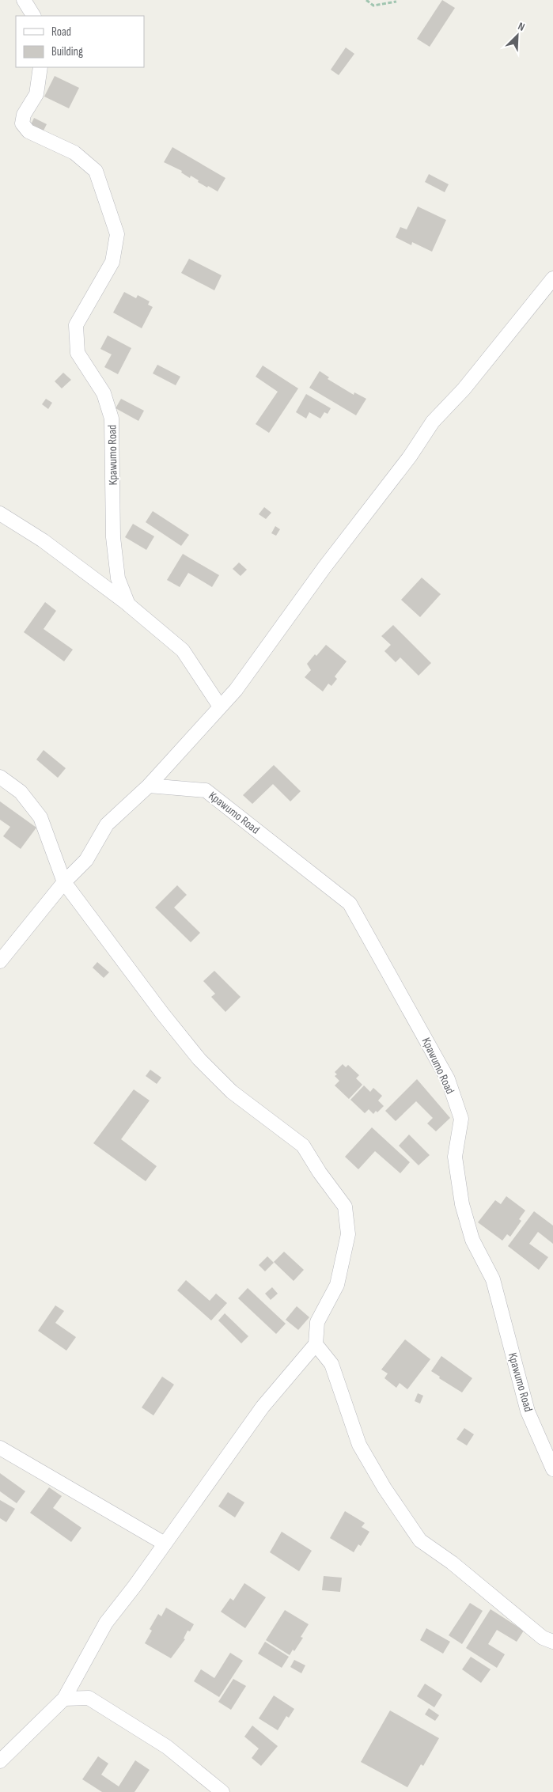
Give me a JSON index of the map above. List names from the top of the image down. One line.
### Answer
{"streets":{"street":["Kpawumo Road"]},"legend":["Road","Building"],"north":"top right"}
